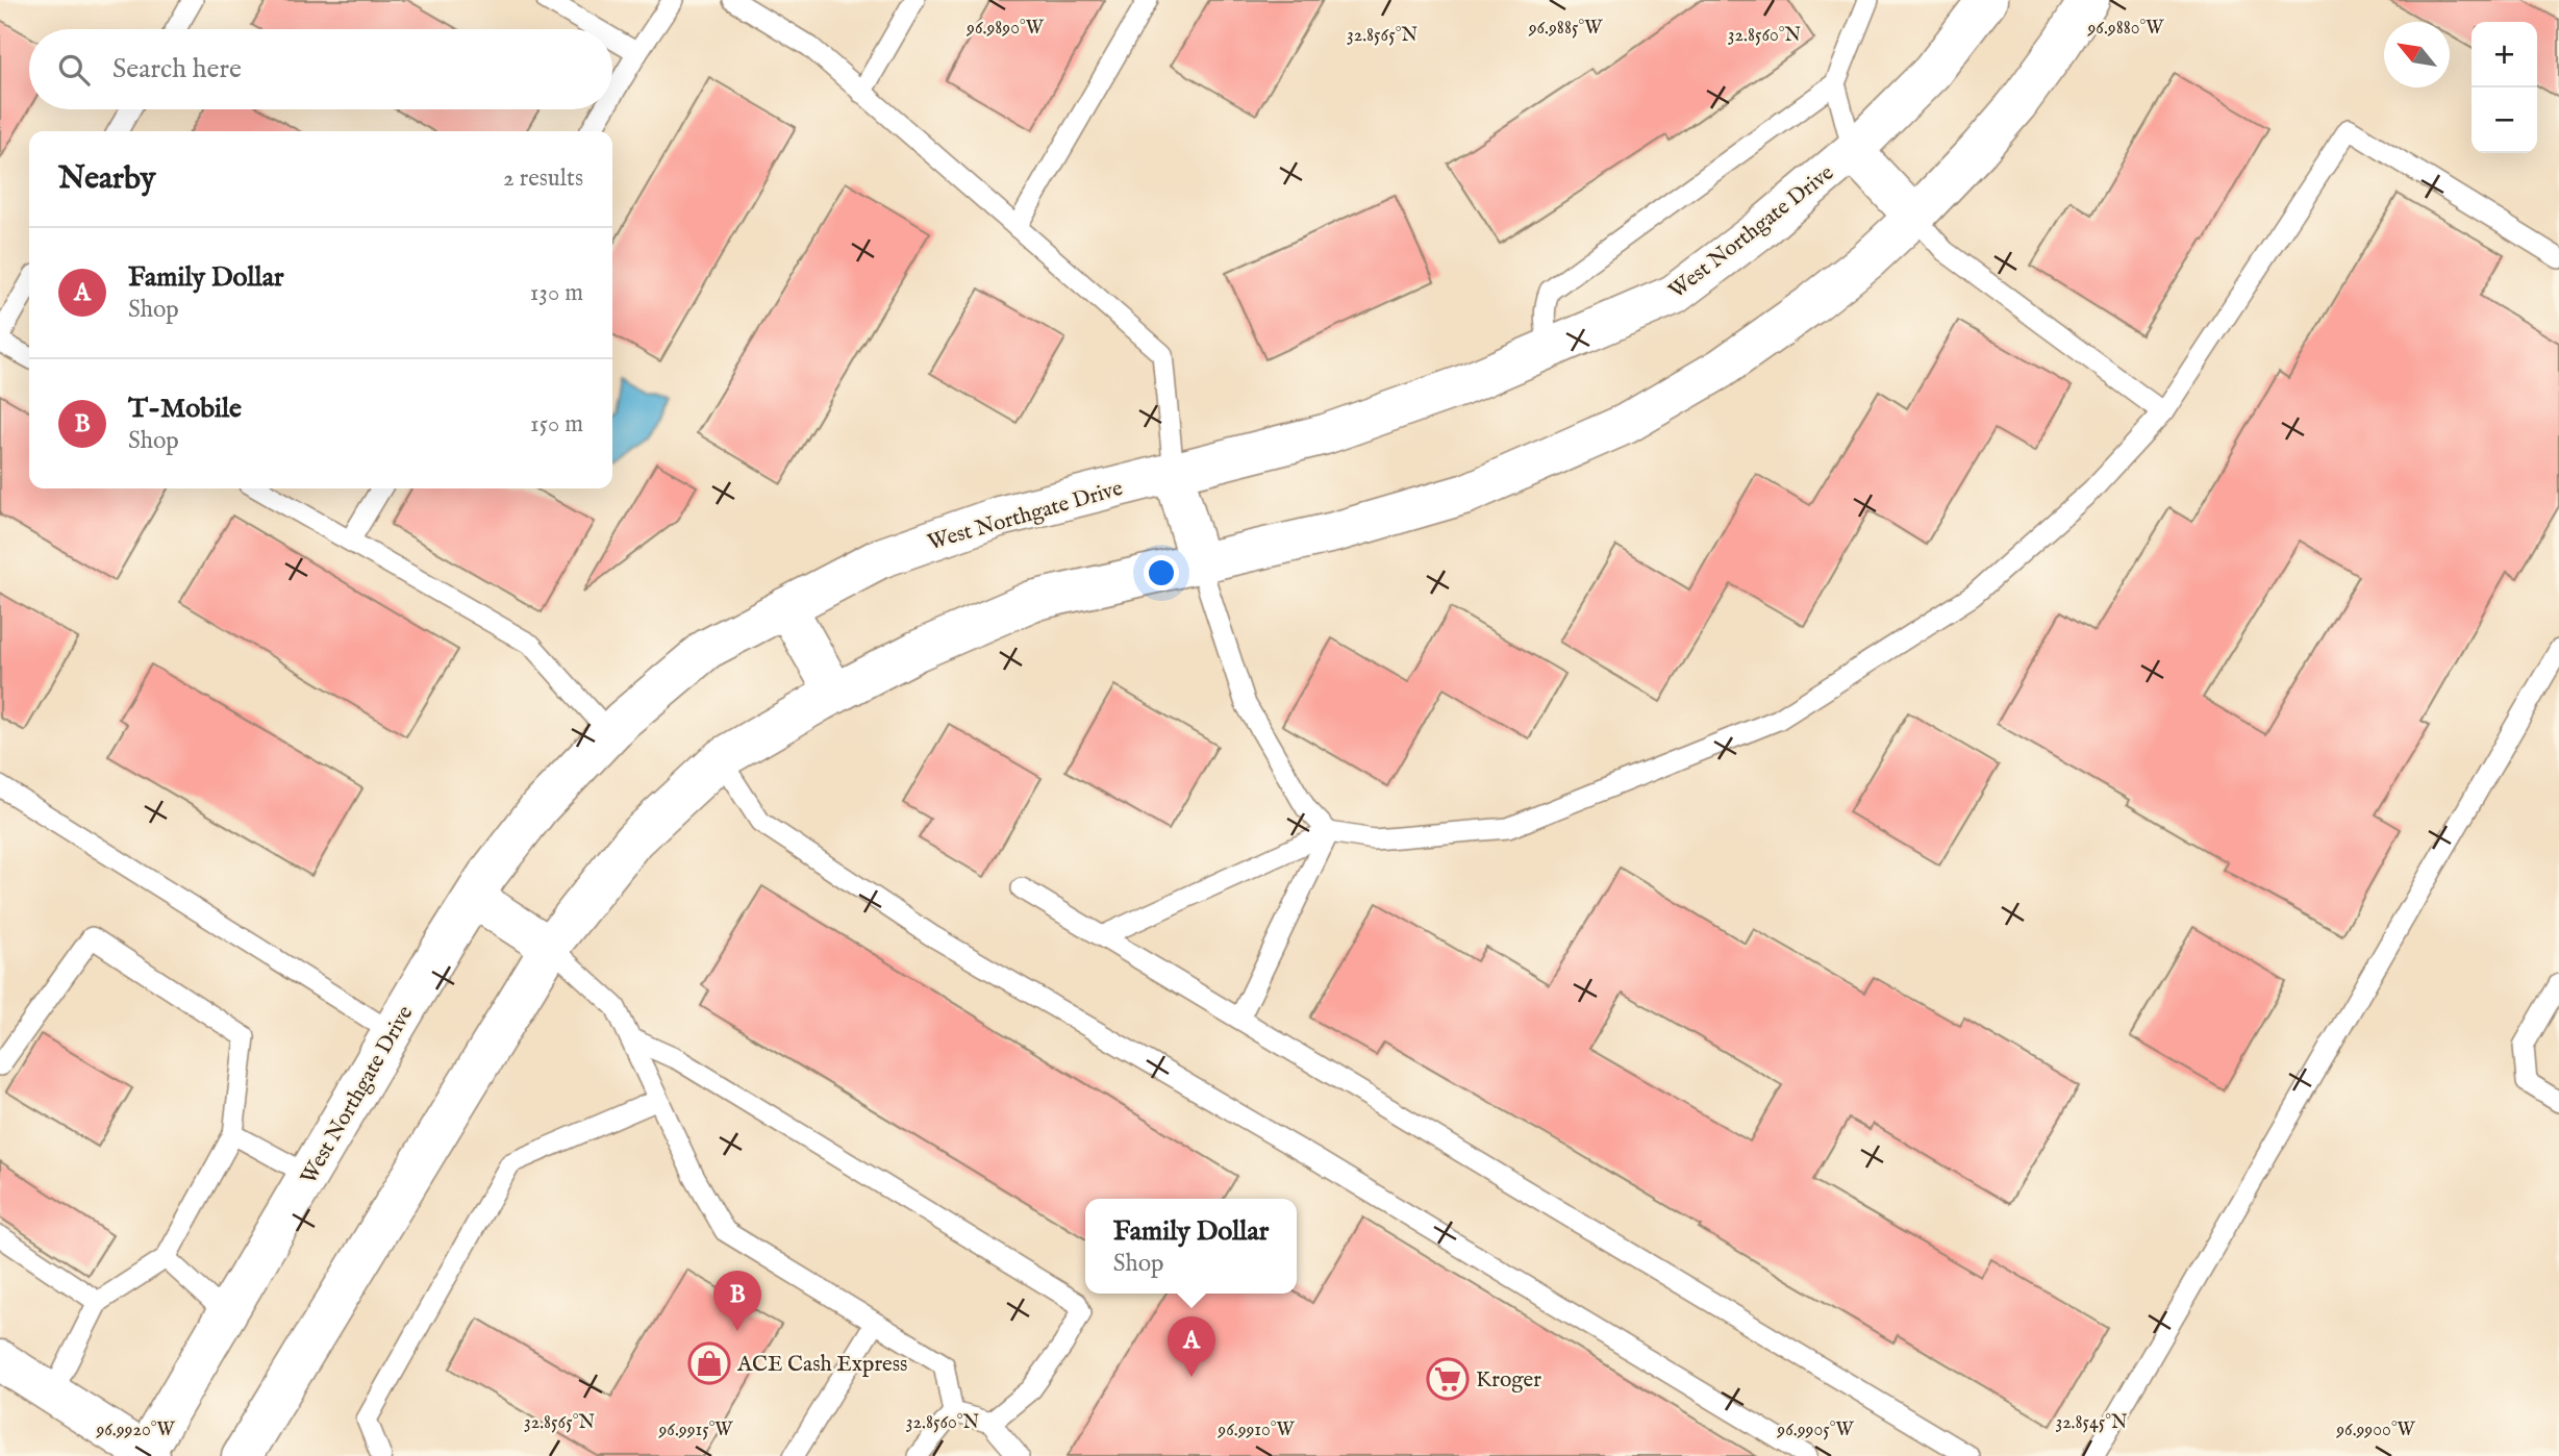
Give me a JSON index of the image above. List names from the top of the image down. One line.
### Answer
{"streets":{"main road":["West Northgate Drive"]},"places":{"shop":["ACE Cash Express"],"supermarket":["Kroger"]},"north":"top left","page":{"map_buttons":["+","−"],"search":"Search here","heading":["Nearby","2 results"],"list":[{"mark":"A","name":"Family Dollar","note":"Shop","value":"130 m"},{"mark":"B","name":"T-Mobile","note":"Shop","value":"150 m"}],"popup":["Family Dollar","Shop"],"pins":["B","A"]},"coordinates":["96.9890°W","96.9880°W","96.9885°W","32.8565°N","32.8560°N","32.8545°N","96.9920°W","96.9915°W","96.9910°W","96.9905°W","96.9900°W"]}
